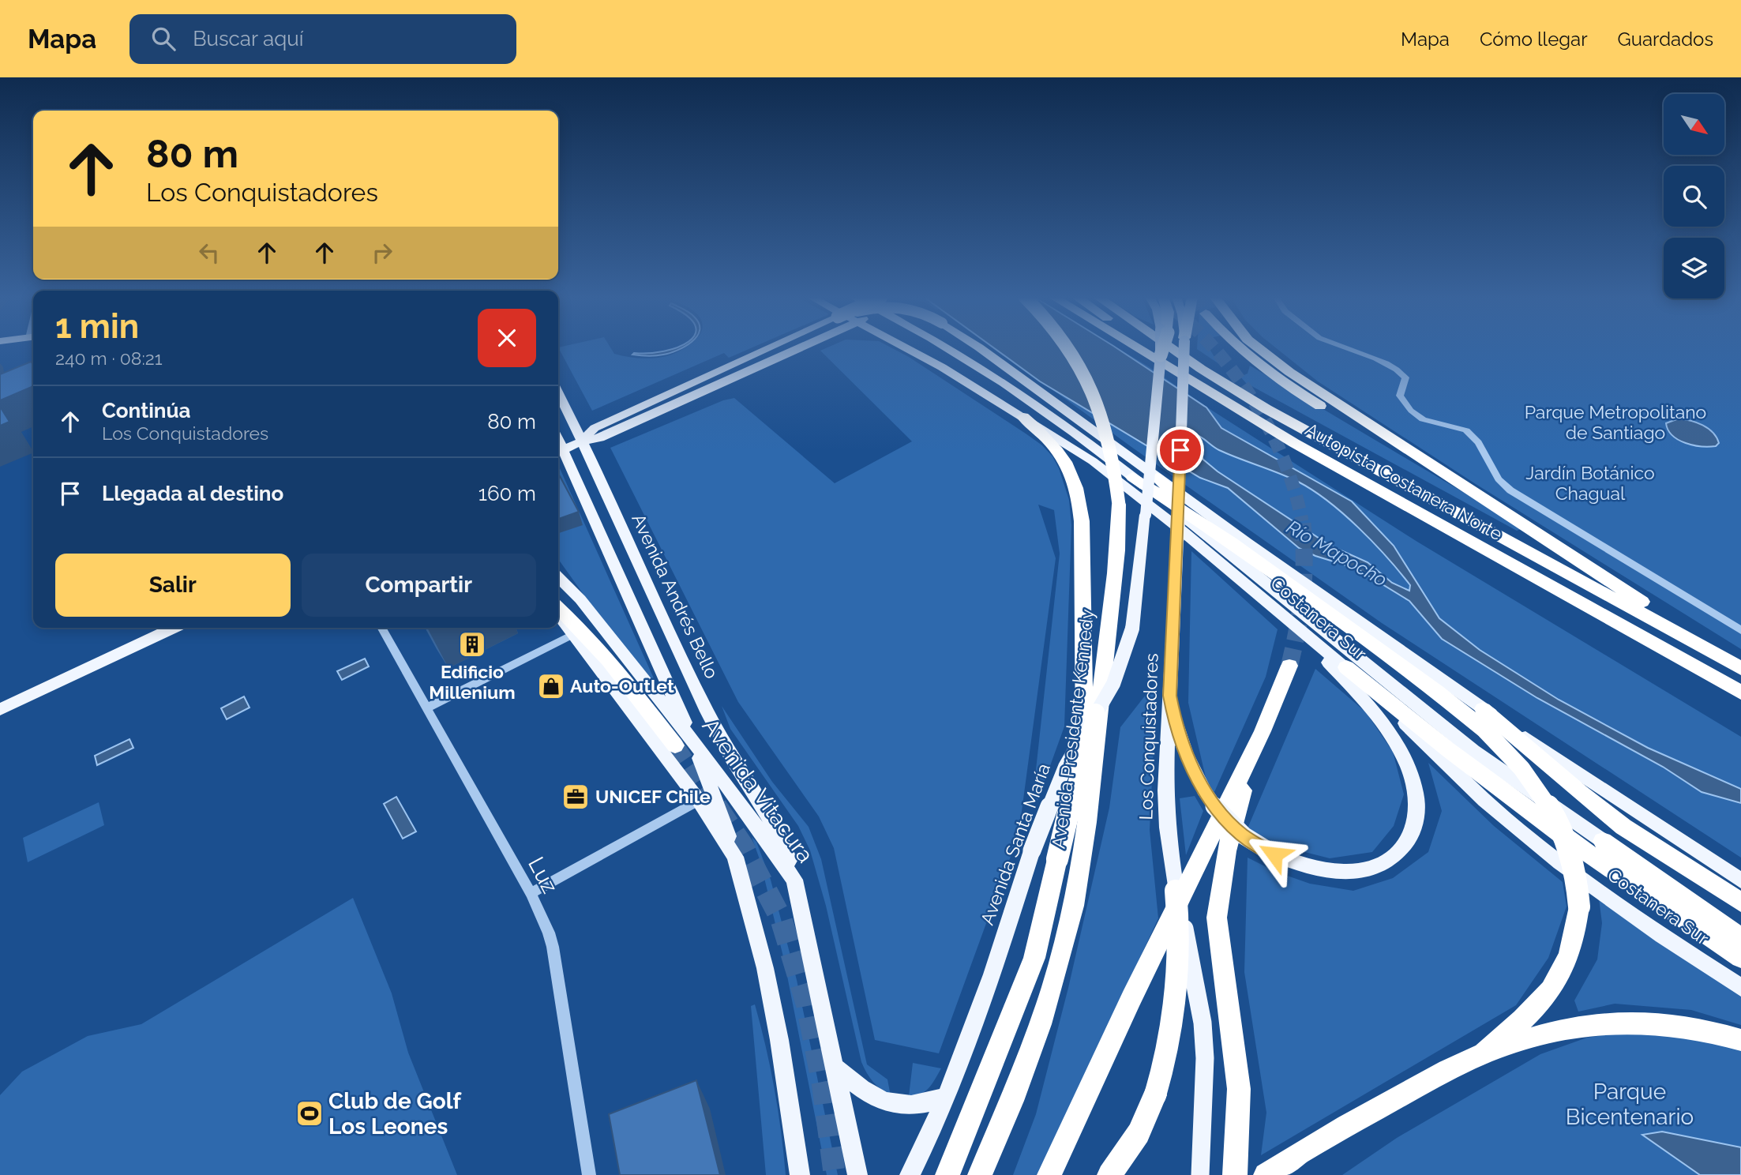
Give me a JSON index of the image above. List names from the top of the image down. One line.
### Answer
{"streets":{"highway":["Autopista Costanera Norte","Avenida Presidente Kennedy"],"main road":["Avenida Andrés Bello","Costanera Sur","Los Conquistadores","Avenida Vitacura","Avenida Santa María"],"street":["Luz"]},"crossings":[["Avenida Andrés Bello","Costanera Sur"],["Avenida Andrés Bello","Avenida Vitacura"]],"water":["Río Mapocho"],"parks":["Parque Metropolitano de Santiago","Jardín Botánico Chagual","Parque Bicentenario"],"places":{"building":["Edificio Millenium"],"shop":["Auto-Outlet"],"office":["UNICEF Chile"],"sports":["Club de Golf Los Leones"]},"north":"bottom right","page":{"header":"Mapa","search":"Buscar aquí","nav":["Mapa","Cómo llegar","Guardados"],"turn":["80 m","Los Conquistadores"],"heading":["1 min","240 m · 08:21"],"list":[{"name":"Continúa","note":"Los Conquistadores","value":"80 m"},{"name":"Llegada al destino","value":"160 m"}],"buttons":["Salir","Compartir"]}}
